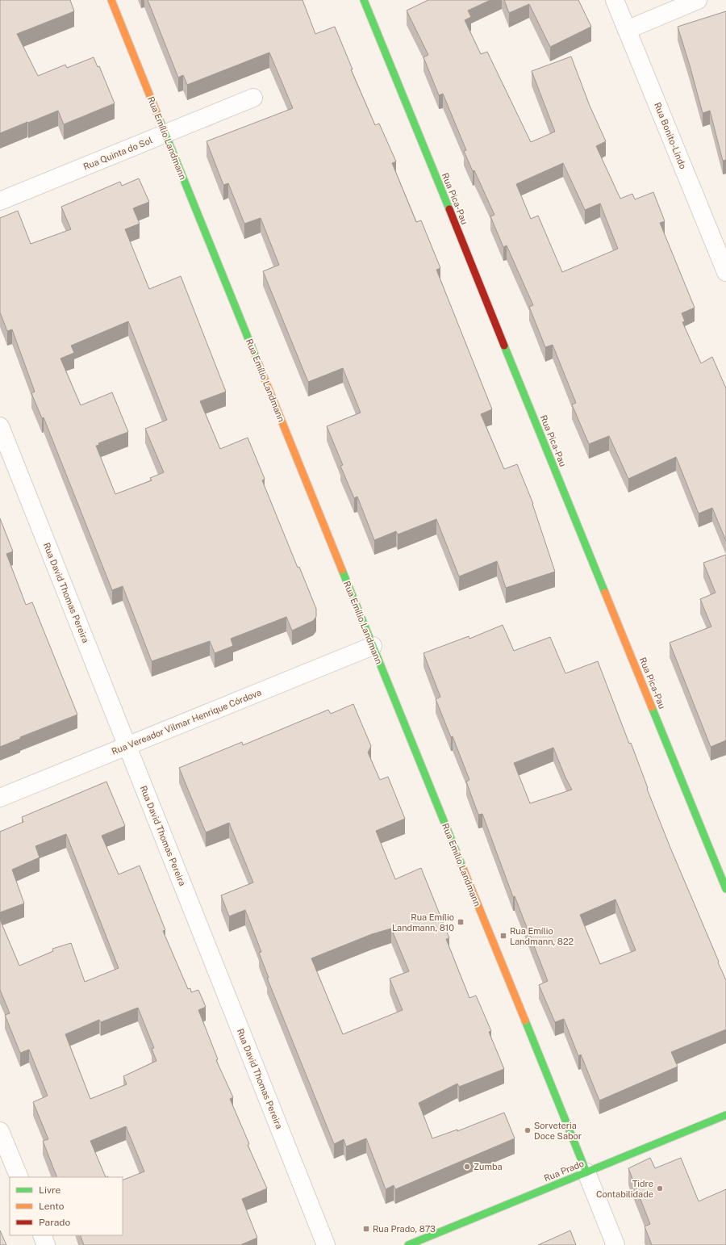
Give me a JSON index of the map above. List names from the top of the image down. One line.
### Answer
{"streets":{"street":["Rua Bonito-Lindo","Rua Emílio Landmann","Rua Quinta do Sol","Rua Pica-Pau","Rua David Thomas Pereira","Rua Vereador Vilmar Henrique Córdova","Rua Prado"]},"crossings":[["Rua Emílio Landmann","Rua Quinta do Sol"],["Rua Emílio Landmann","Rua Vereador Vilmar Henrique Córdova"],["Rua Emílio Landmann","Rua Prado"],["Rua David Thomas Pereira","Rua Vereador Vilmar Henrique Córdova"]],"places":{"transit":["Rua Emílio Landmann, 810","Rua Emílio Landmann, 822","Rua Prado, 873"],"other":["Sorveteria Doce Sabor","Zumba","Tidre Contabilidade"]},"legend":["Livre","Lento","Parado"]}
